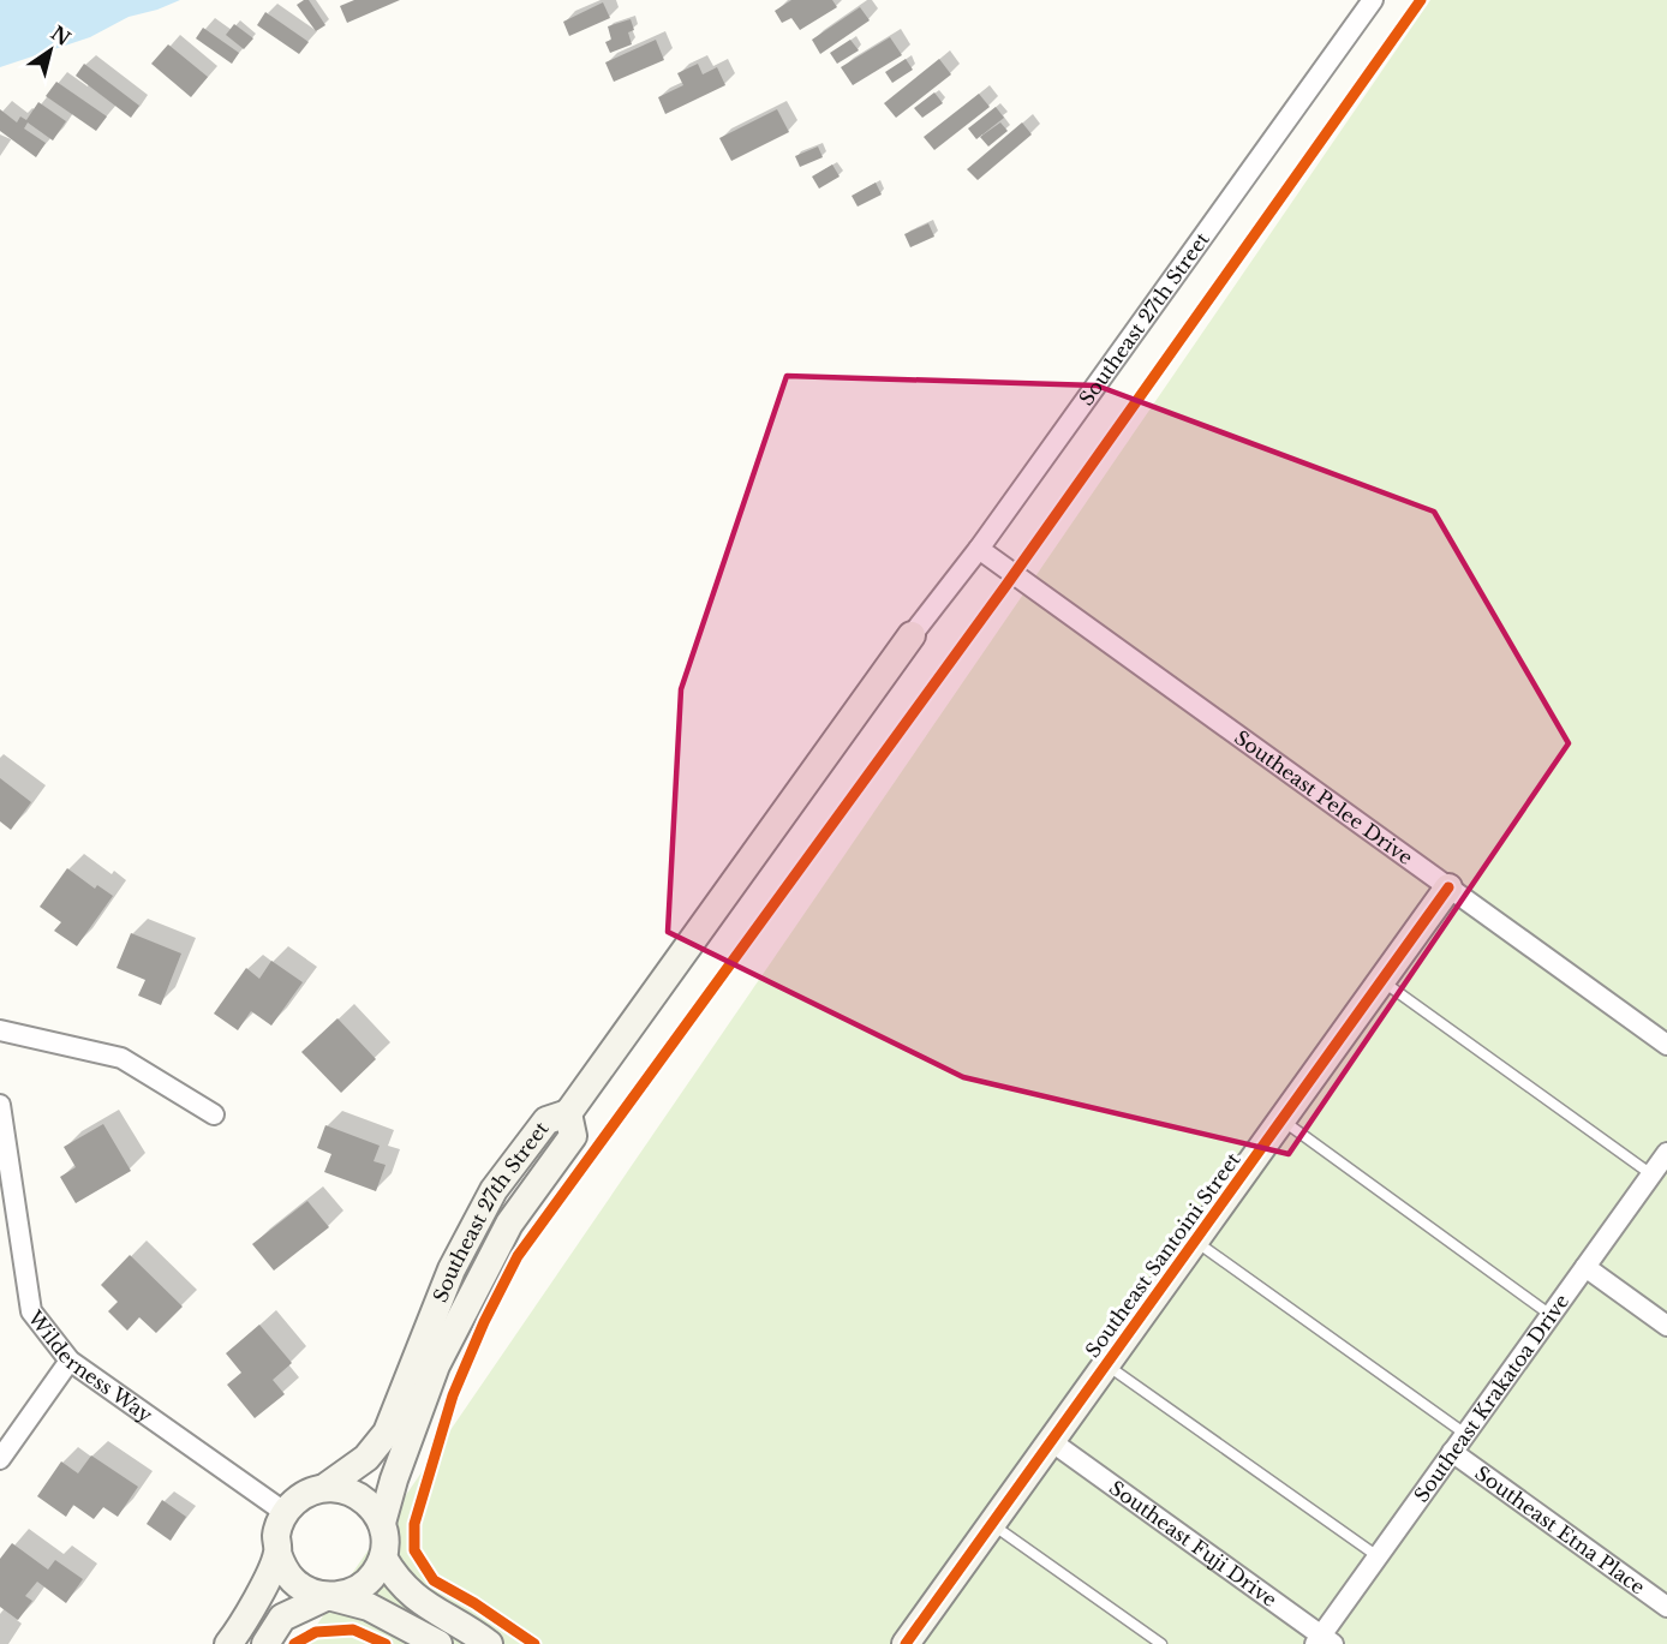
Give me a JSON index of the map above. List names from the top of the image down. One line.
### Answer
{"streets":{"main road":["Southeast 27th Street","Southeast Santoini Street"],"street":["Southeast Pelee Drive","Wilderness Way","Southeast Krakatoa Drive","Southeast Etna Place","Southeast Fuji Drive"]},"crossings":[["Southeast 27th Street","Southeast Pelee Drive"],["Southeast 27th Street","Wilderness Way"],["Southeast Pelee Drive","Southeast Santoini Street"],["Southeast Santoini Street","Southeast Fuji Drive"],["Southeast Krakatoa Drive","Southeast Etna Place"],["Southeast Krakatoa Drive","Southeast Fuji Drive"]],"north":"top right"}
